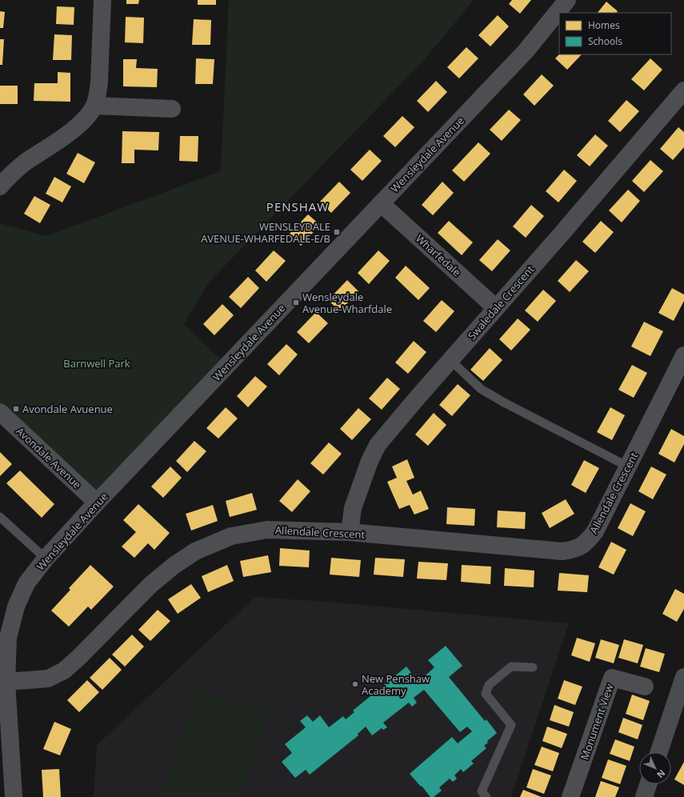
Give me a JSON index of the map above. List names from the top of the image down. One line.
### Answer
{"streets":{"street":["Wensleydale Avenue","Wharfedale","Swaledale Crescent","Avondale Avenue","Allendale Crescent","Monument View"]},"crossings":[["Wensleydale Avenue","Wharfedale"],["Wensleydale Avenue","Avondale Avenue"],["Wensleydale Avenue","Allendale Crescent"],["Wharfedale","Swaledale Crescent"],["Swaledale Crescent","Allendale Crescent"]],"districts":["PENSHAW"],"parks":["Barnwell Park"],"places":{"transit":["WENSLEYDALE AVENUE-WHARFEDALE-E/B","Wensleydale Avenue-Wharfdale","Avondale Avuenue"],"other":["New Penshaw Academy"]},"legend":["Homes","Schools"],"north":"bottom right"}
